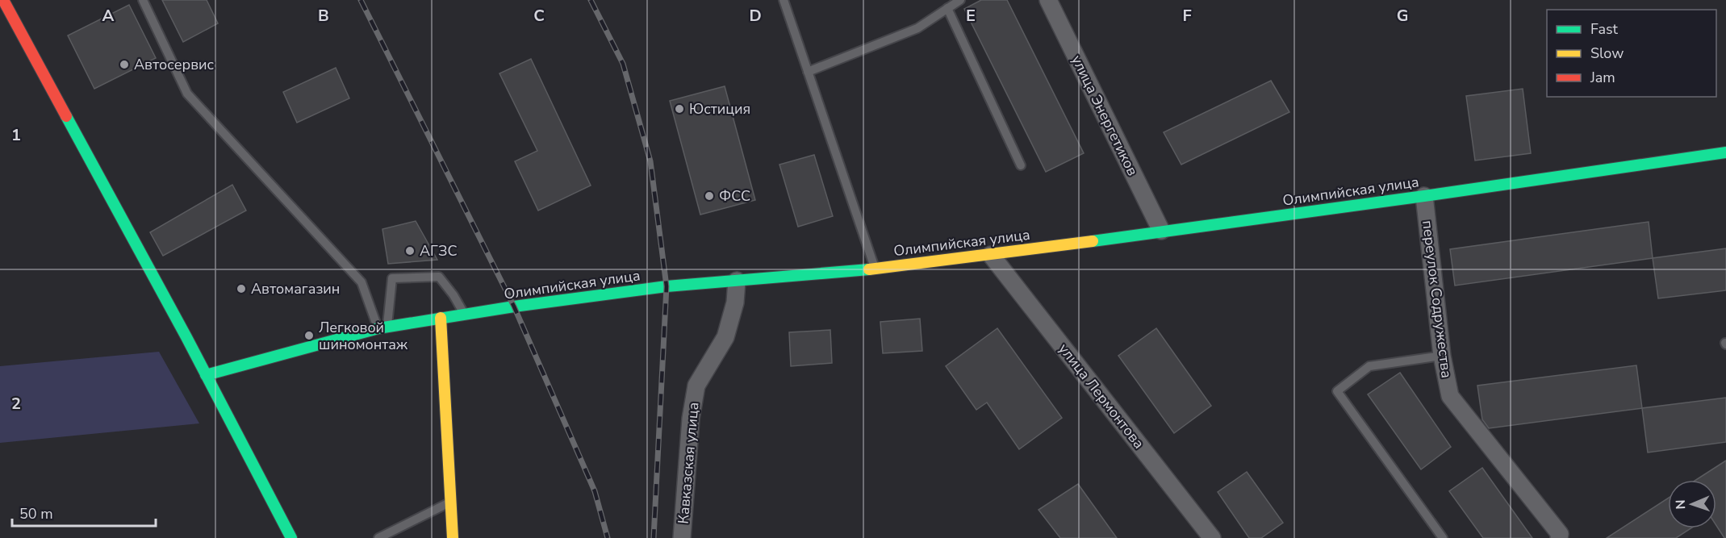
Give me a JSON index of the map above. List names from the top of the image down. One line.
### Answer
{"streets":{"street":["улица Энергетиков","Олимпийская улица","переулок Содружества","улица Лермонтова","Кавказская улица"]},"crossings":[["улица Энергетиков","Олимпийская улица"],["Олимпийская улица","переулок Содружества"],["Олимпийская улица","улица Лермонтова"],["Олимпийская улица","Кавказская улица"]],"places":["Автосервис","Юстиция","ФСС","АГЗС","Автомагазин","Легковой шиномонтаж"],"legend":["Fast","Slow","Jam"],"scale_bar":"50 m","north":"left","grid":{"columns":["A","B","C","D","E","F","G"],"rows":["1","2"]}}
